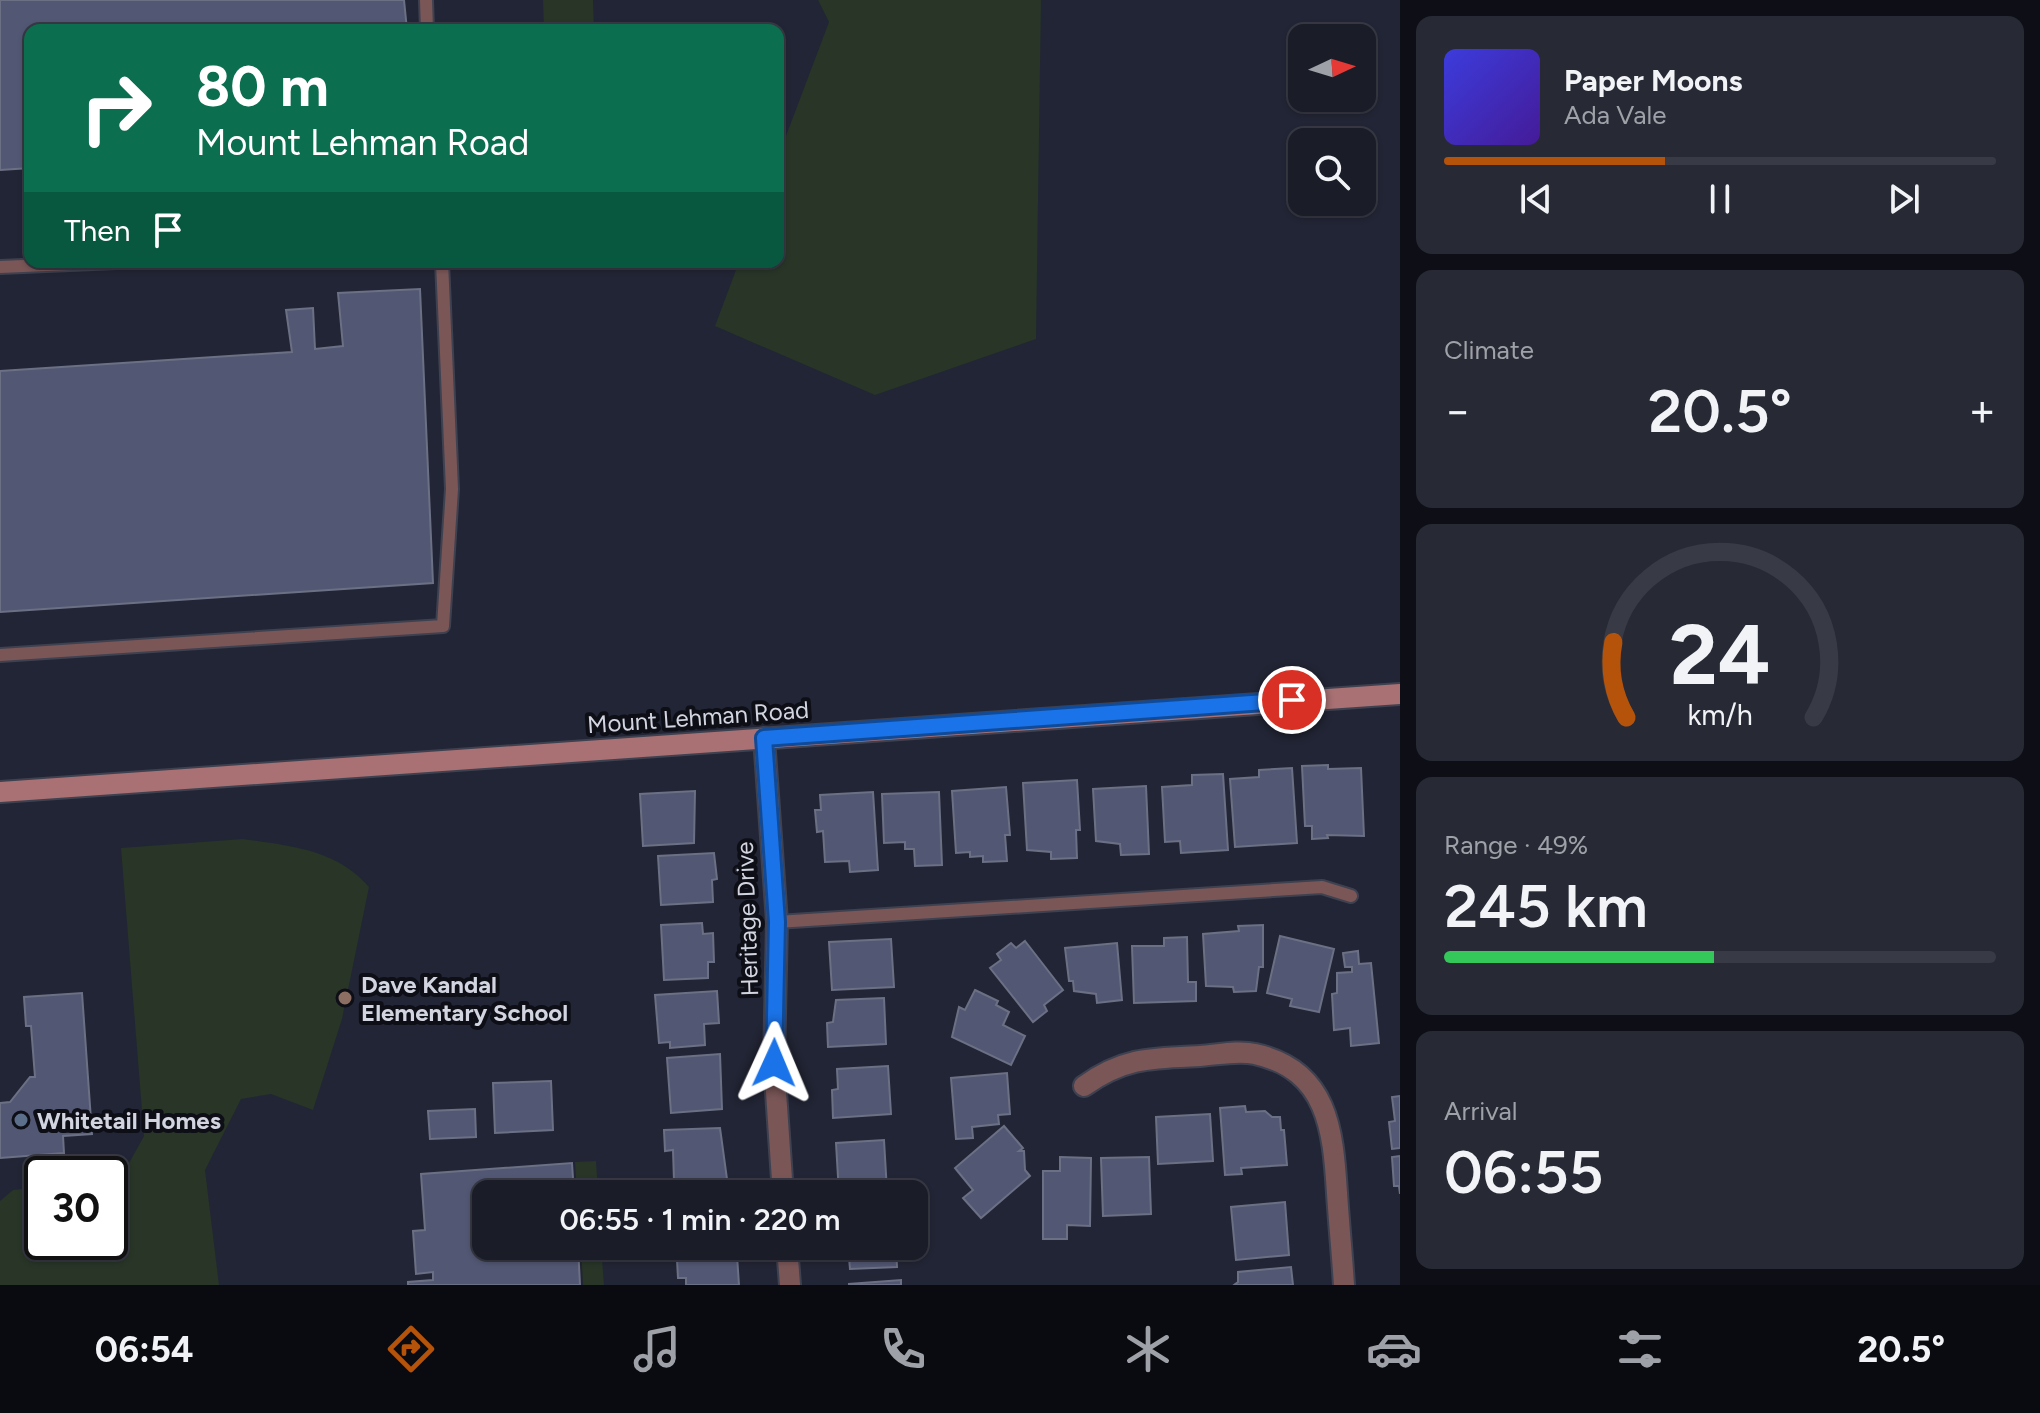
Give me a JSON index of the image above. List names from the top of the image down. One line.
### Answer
{"streets":{"main road":["Mount Lehman Road"],"street":["Heritage Drive"]},"crossings":[["Mount Lehman Road","Heritage Drive"]],"places":["Dave Kandal Elementary School","Whitetail Homes"],"north":"right","page":{"turn":["80 m","Mount Lehman Road"],"song":["Paper Moons","Ada Vale"],"then":"Then","tile":["Climate",["Range · 49%","245 km"],["Arrival","06:55"]],"heat":["−","20.5°","+"],"limit":"30","trip":"06:55 · 1 min · 220 m","tabs":["06:54","20.5°"],"gauge":["24","km/h"]}}
